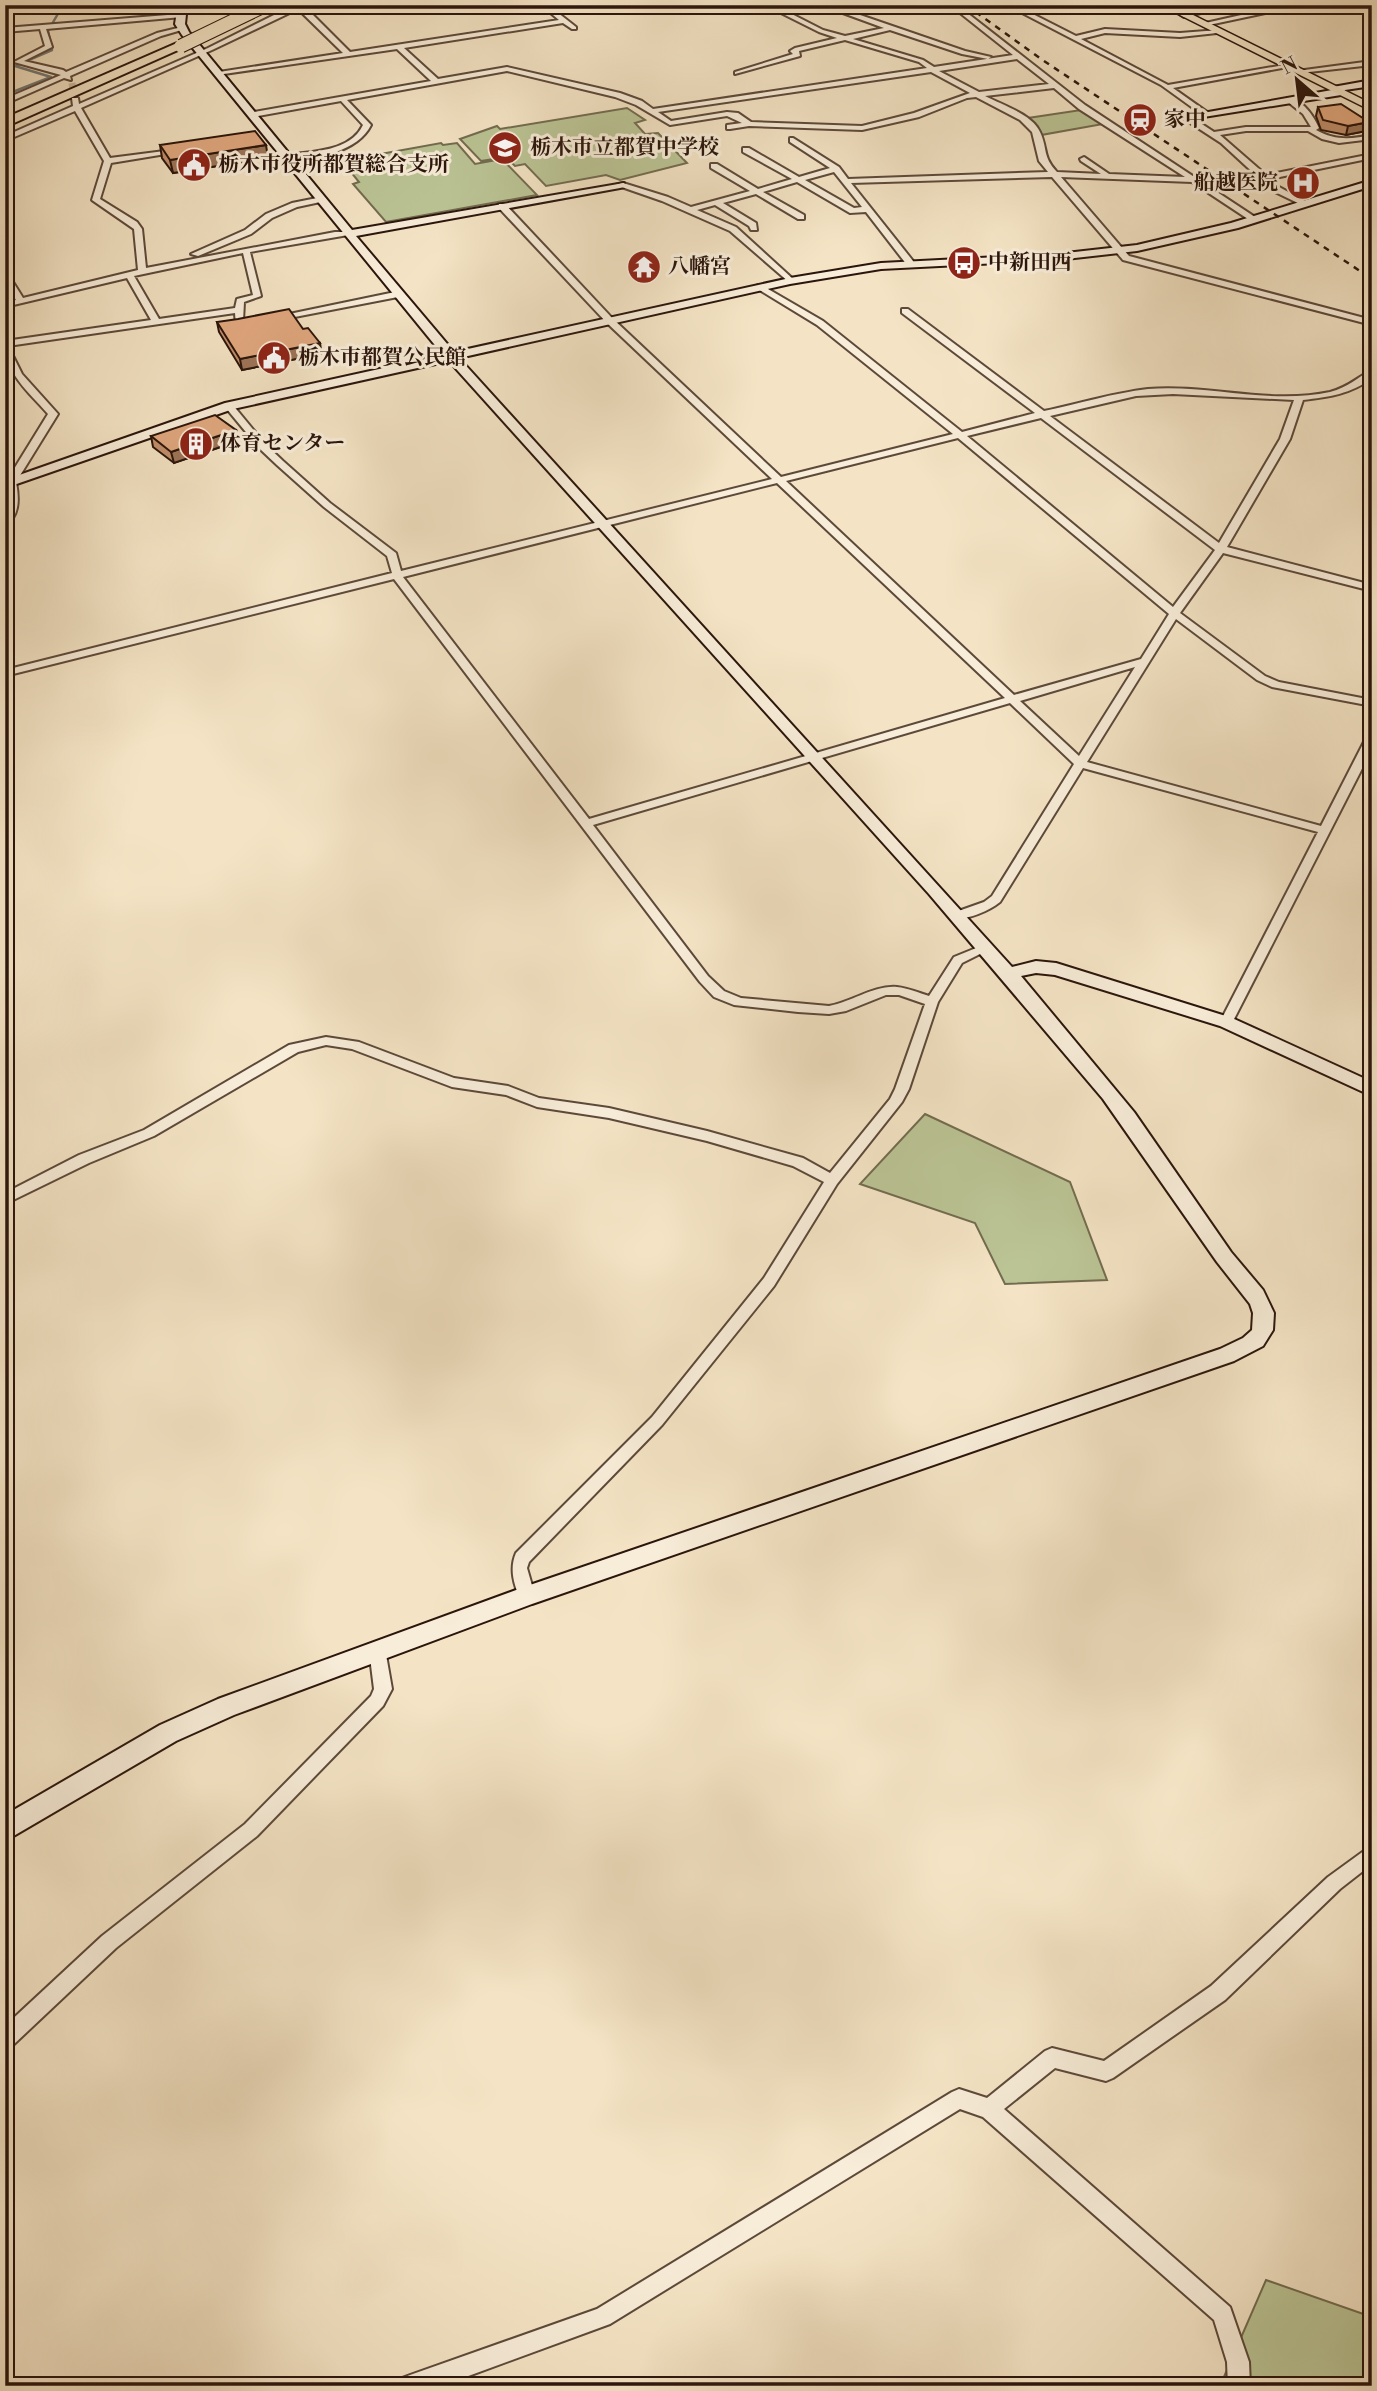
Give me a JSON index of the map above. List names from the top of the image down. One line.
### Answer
{"places":{"station":["家中"],"school or university":["栃木市立都賀中学校"],"public building":["栃木市役所都賀総合支所","栃木市都賀公民館"],"hospital":["船越医院"],"bus stop":["中新田西"],"temple":["八幡宮"],"building":["体育センター"]},"north":"top left"}
